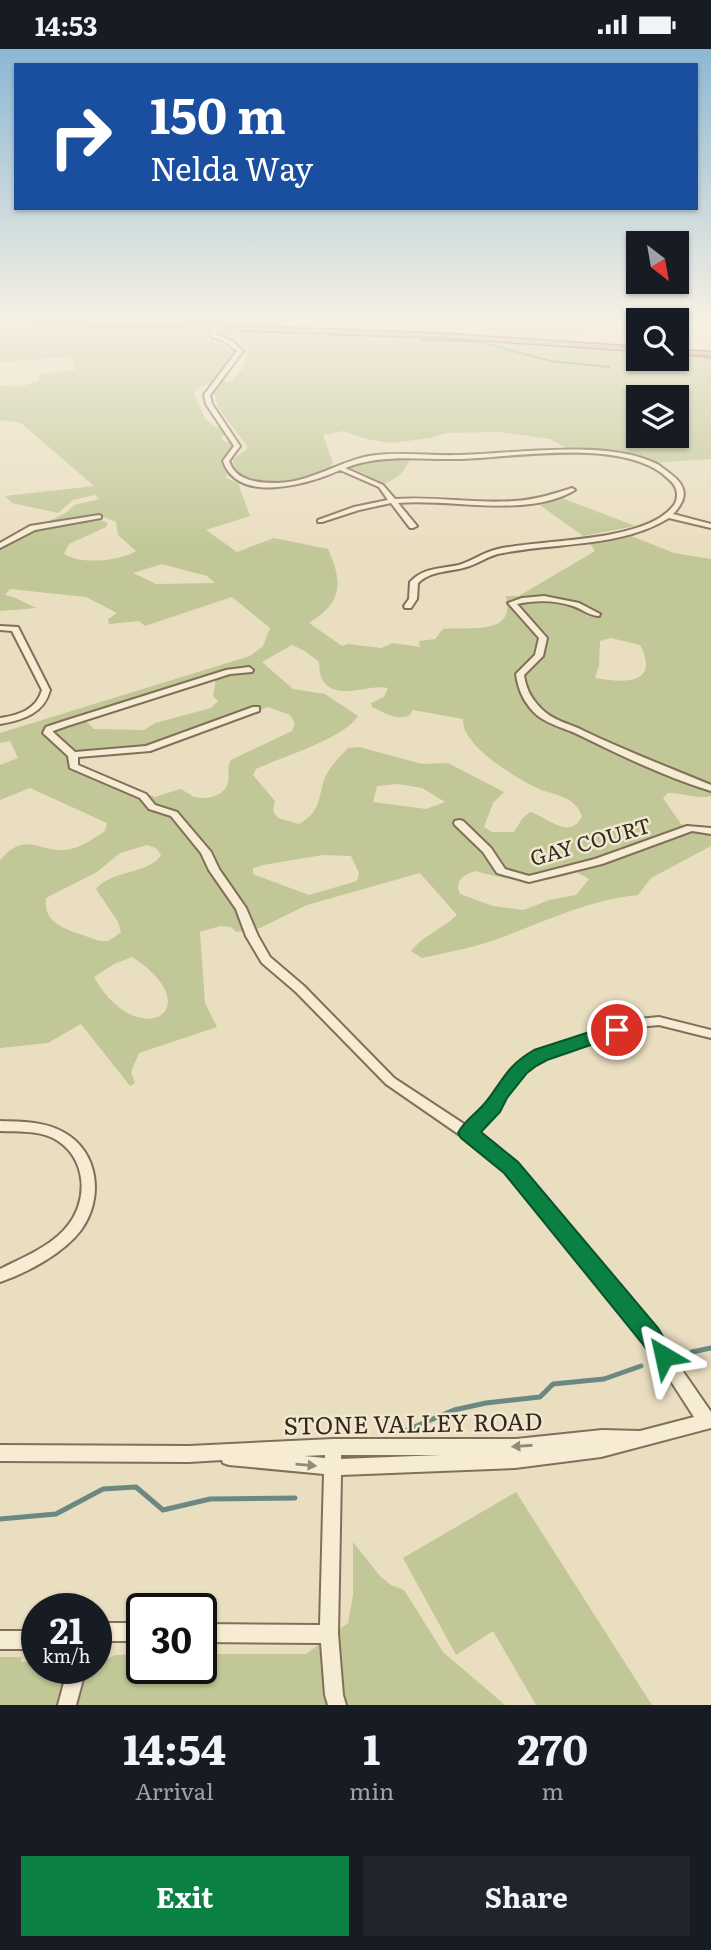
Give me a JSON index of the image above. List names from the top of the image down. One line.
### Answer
{"streets":{"street":["GAY COURT","STONE VALLEY ROAD"]},"north":"bottom right","page":{"status":"14:53","turn":["150 m","Nelda Way"],"speed":"21 km/h","limit":"30","eta":["14:54","Arrival","1","min","270","m"],"buttons":["Exit","Share"]}}
